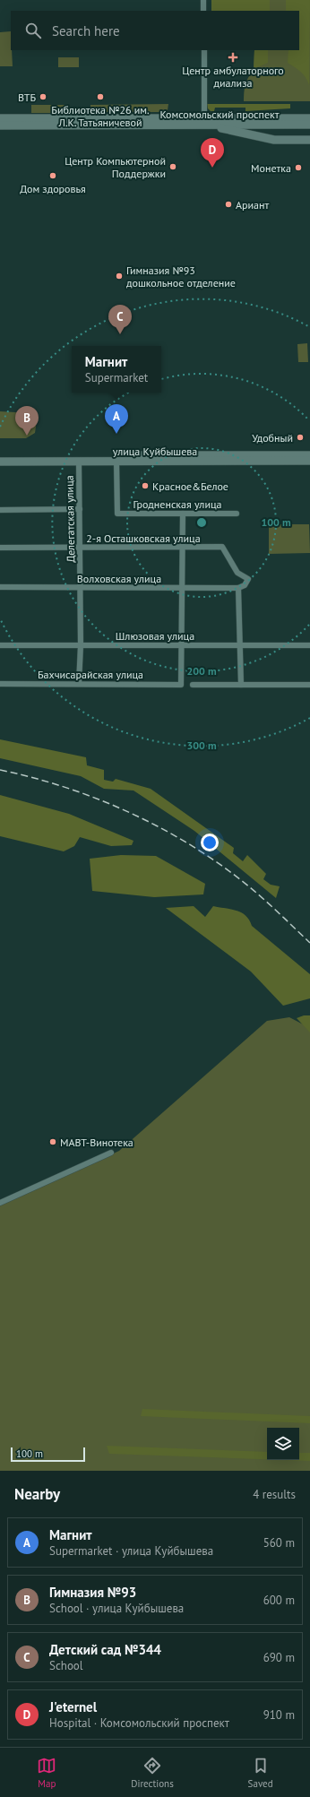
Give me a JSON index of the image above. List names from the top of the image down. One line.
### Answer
{"streets":{"main road":["Комсомольский проспект","улица Куйбышева"],"street":["Гродненская улица","Делегатская улица","2-я Осташковская улица","Волховская улица","Шлюзовая улица","Бахчисарайская улица"]},"crossings":[["улица Куйбышева","Гродненская улица"],["улица Куйбышева","Делегатская улица"],["Делегатская улица","2-я Осташковская улица"],["Делегатская улица","Волховская улица"],["Делегатская улица","Шлюзовая улица"],["Делегатская улица","Бахчисарайская улица"],["2-я Осташковская улица","Волховская улица"],["Шлюзовая улица","Бахчисарайская улица"]],"places":{"health":["Центр амбулаторного диализа"],"other":["ВТБ","Библиотека №26 им. Л.К. Татьяничевой","Центр Компьютерной Поддержки","Монетка","Дом здоровья","Ариант","Гимназия №93 дошкольное отделение","Удобный","Красное&Белое","МАВТ-Винотека"]},"scale_bar":"100 m","page":{"search":"Search here","pins":["D","C","A","B"],"popup":["Магнит","Supermarket"],"scale":"100 m","heading":["Nearby","4 results"],"list":[{"mark":"A","name":"Магнит","note":"Supermarket · улица Куйбышева","value":"560 m"},{"mark":"B","name":"Гимназия №93","note":"School · улица Куйбышева","value":"600 m"},{"mark":"C","name":"Детский сад №344","note":"School","value":"690 m"},{"mark":"D","name":"J'eternel","note":"Hospital · Комсомольский проспект","value":"910 m"}],"nav":["Map","Directions","Saved"]},"rings":["100 m","200 m","300 m"]}
